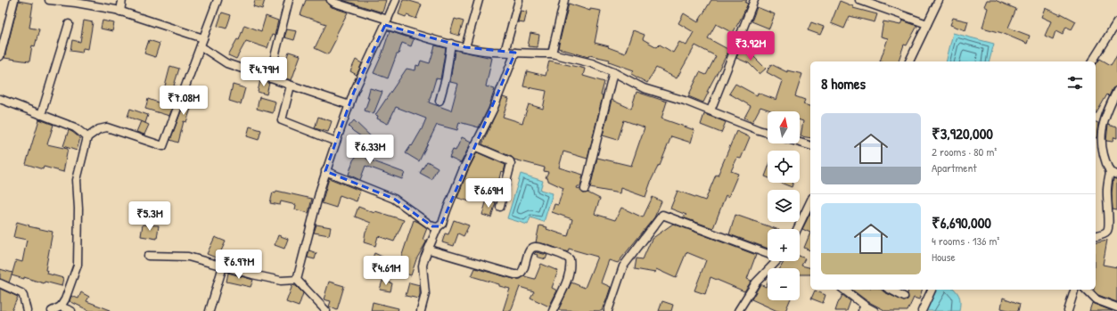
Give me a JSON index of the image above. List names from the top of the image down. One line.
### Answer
{"north":"top","page":{"price":["₹3.92M","₹4.79M","₹7.08M","₹6.33M","₹6.69M","₹5.3M","₹6.97M","₹4.61M"],"heading":"8 homes","list":[{"name":"₹3,920,000","note":"2 rooms · 80 m² · Apartment"},{"name":"₹6,690,000","note":"4 rooms · 136 m² · House"}],"map_buttons":["+","−"]}}
